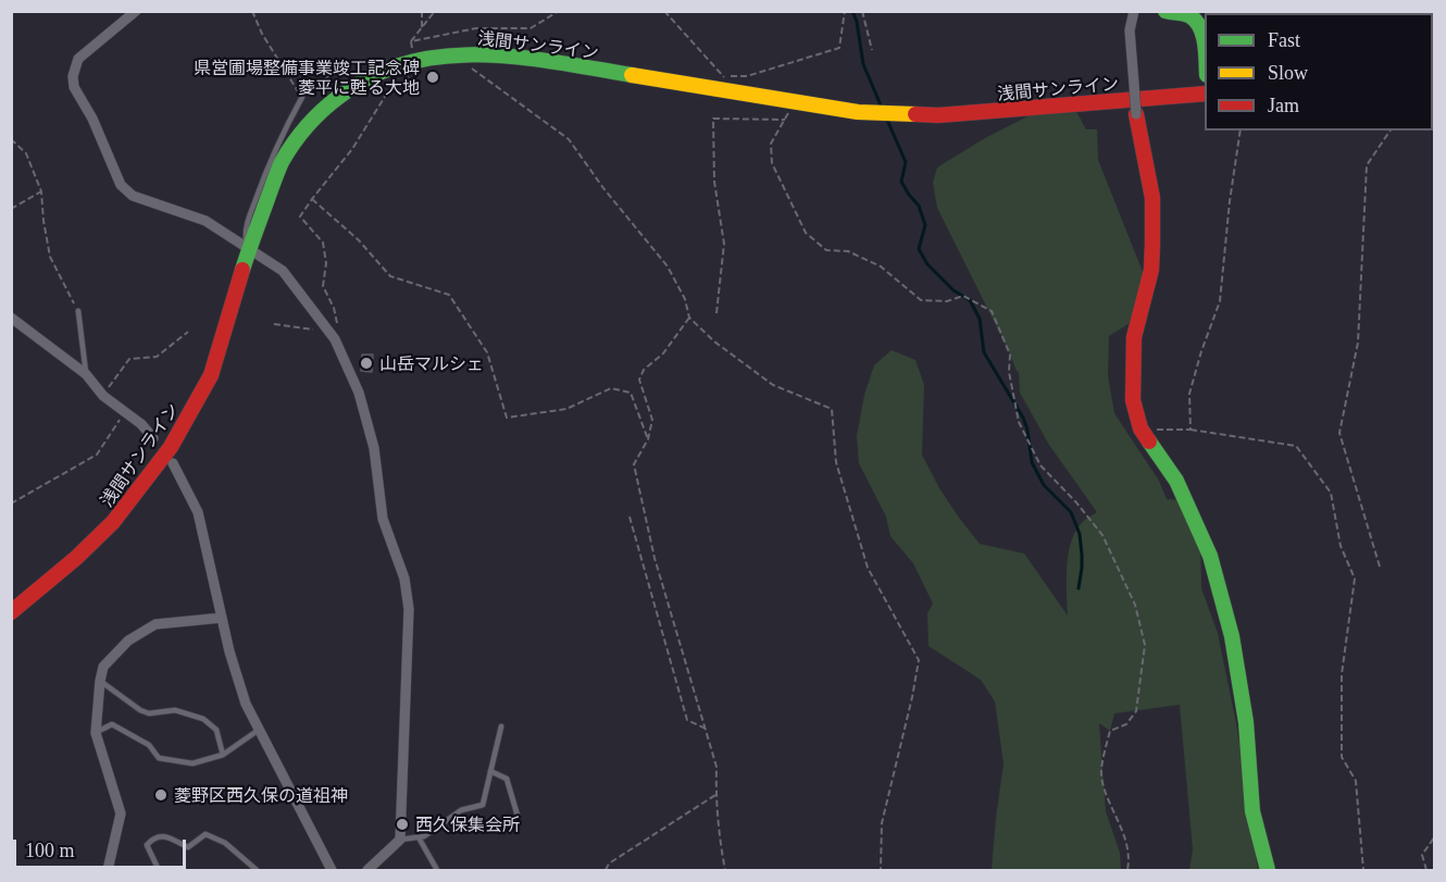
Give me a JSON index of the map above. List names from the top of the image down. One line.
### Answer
{"streets":{"main road":["浅間サンライン"]},"places":["県営圃場整備事業竣工記念碑 菱平に甦る大地","山岳マルシェ","菱野区西久保の道祖神","西久保集会所"],"legend":["Fast","Slow","Jam"],"scale_bar":"100 m"}
